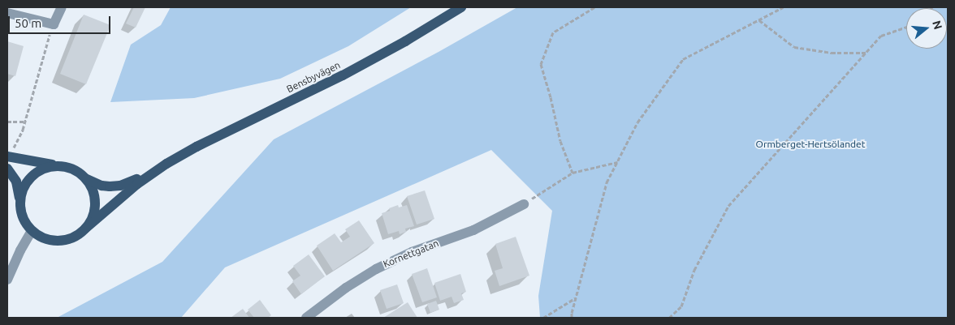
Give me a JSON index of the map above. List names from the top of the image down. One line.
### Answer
{"streets":{"main road":["Bensbyvägen"],"street":["Kornettgatan"]},"parks":["Ormberget-Hertsölandet"],"scale_bar":"50 m","north":"right"}
